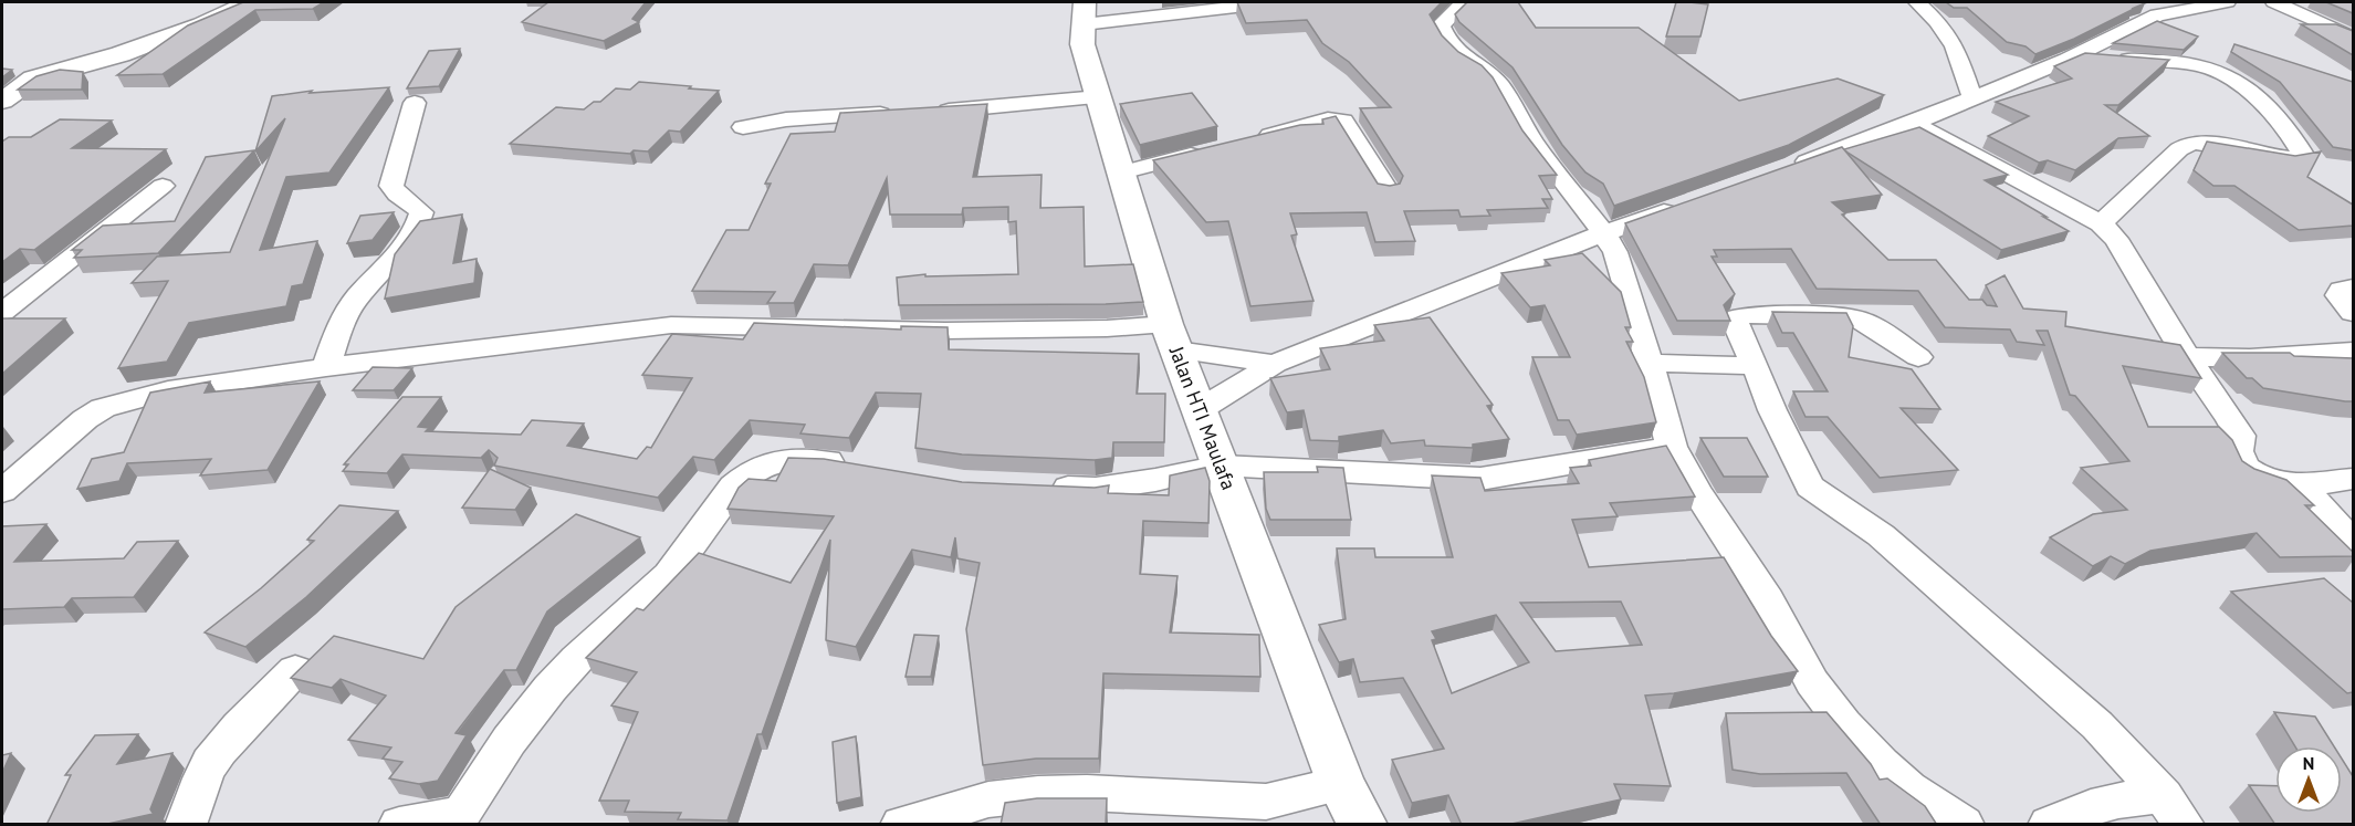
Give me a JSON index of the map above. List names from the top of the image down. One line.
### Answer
{"streets":{"street":["Jalan HTI Maulafa"]},"north":"top"}
